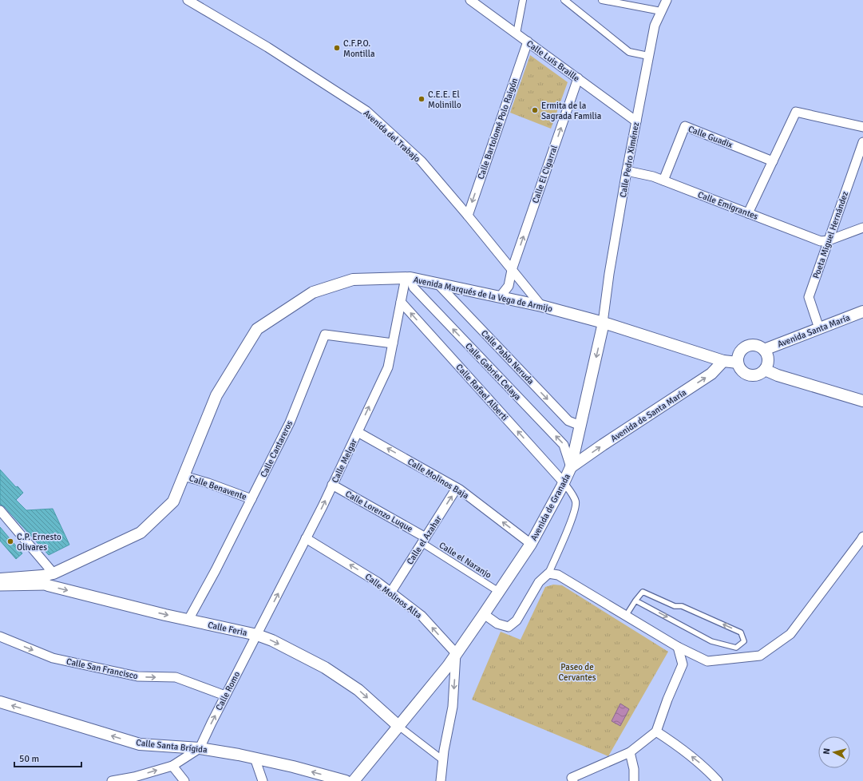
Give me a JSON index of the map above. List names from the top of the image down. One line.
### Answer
{"streets":{"street":["Calle Luis Braille","Calle Bartolomé Polo Raigón","Avenida del Trabajo","Calle Guadix","Calle Pedro Ximénez","Calle El Cigarral","Calle Emigrantes","Poeta Miguel Hernández","Avenida Marqués de la Vega de Armijo","Avenida Santa María","Calle Pablo Neruda","Calle Gabriel Celaya","Calle Rafael Alberti","Avenida de Santa María","Calle Cantareros","Calle Melgar","Calle Molinos Baja","Calle Benavente","Avenida de Granada","Calle Lorenzo Luque","Calle el Azahar","Calle el Naranjo","Calle Molinos Alta","Calle Feria","Calle San Francisco","Calle Romo","Calle Santa Brígida"]},"crossings":[["Calle Luis Braille","Calle Bartolomé Polo Raigón"],["Calle Luis Braille","Calle Pedro Ximénez"],["Calle Luis Braille","Calle El Cigarral"],["Calle Bartolomé Polo Raigón","Avenida del Trabajo"],["Avenida del Trabajo","Calle El Cigarral"],["Avenida del Trabajo","Avenida Marqués de la Vega de Armijo"],["Calle Guadix","Calle Emigrantes"],["Calle Pedro Ximénez","Calle Emigrantes"],["Calle Pedro Ximénez","Avenida Marqués de la Vega de Armijo"],["Calle Pedro Ximénez","Avenida de Granada"],["Calle El Cigarral","Avenida Marqués de la Vega de Armijo"],["Calle Emigrantes","Poeta Miguel Hernández"],["Poeta Miguel Hernández","Avenida Santa María"],["Avenida Marqués de la Vega de Armijo","Avenida Santa María"],["Avenida Marqués de la Vega de Armijo","Calle Pablo Neruda"],["Avenida Marqués de la Vega de Armijo","Calle Gabriel Celaya"],["Avenida Marqués de la Vega de Armijo","Avenida de Santa María"],["Avenida Marqués de la Vega de Armijo","Calle Melgar"],["Avenida Marqués de la Vega de Armijo","Calle Benavente"],["Avenida Marqués de la Vega de Armijo","Avenida de Granada"],["Avenida Marqués de la Vega de Armijo","Calle Feria"],["Calle Pablo Neruda","Avenida de Granada"],["Calle Gabriel Celaya","Avenida de Santa María"],["Calle Gabriel Celaya","Calle Melgar"],["Calle Gabriel Celaya","Avenida de Granada"],["Calle Rafael Alberti","Calle Melgar"],["Calle Rafael Alberti","Avenida de Granada"],["Avenida de Santa María","Avenida de Granada"],["Calle Cantareros","Calle Melgar"],["Calle Cantareros","Calle Benavente"],["Calle Cantareros","Calle Feria"],["Calle Melgar","Calle Molinos Baja"],["Calle Melgar","Calle Lorenzo Luque"],["Calle Melgar","Calle Molinos Alta"],["Calle Melgar","Calle Feria"],["Calle Melgar","Calle Romo"],["Calle Molinos Baja","Avenida de Granada"],["Calle Molinos Baja","Calle el Azahar"],["Avenida de Granada","Calle el Naranjo"],["Avenida de Granada","Calle Molinos Alta"],["Avenida de Granada","Calle Feria"],["Calle Lorenzo Luque","Calle el Azahar"],["Calle Lorenzo Luque","Calle el Naranjo"],["Calle el Azahar","Calle el Naranjo"],["Calle el Azahar","Calle Molinos Alta"],["Calle Feria","Calle Romo"],["Calle San Francisco","Calle Romo"],["Calle Romo","Calle Santa Brígida"]],"one_way":["Calle Bartolomé Polo Raigón","Calle El Cigarral","Calle Pablo Neruda","Calle Gabriel Celaya","Calle Rafael Alberti","Avenida de Santa María","Calle Melgar","Calle Molinos Baja","Calle el Azahar","Calle Molinos Alta","Calle Feria","Calle San Francisco","Calle Romo","Calle Santa Brígida"],"parks":["Paseo de Cervantes"],"places":["C.F.P.O. Montilla","C.E.E. El Molinillo","Ermita de la Sagrada Familia","C.P. Ernesto Olivares"],"scale_bar":"50 m","north":"left"}
